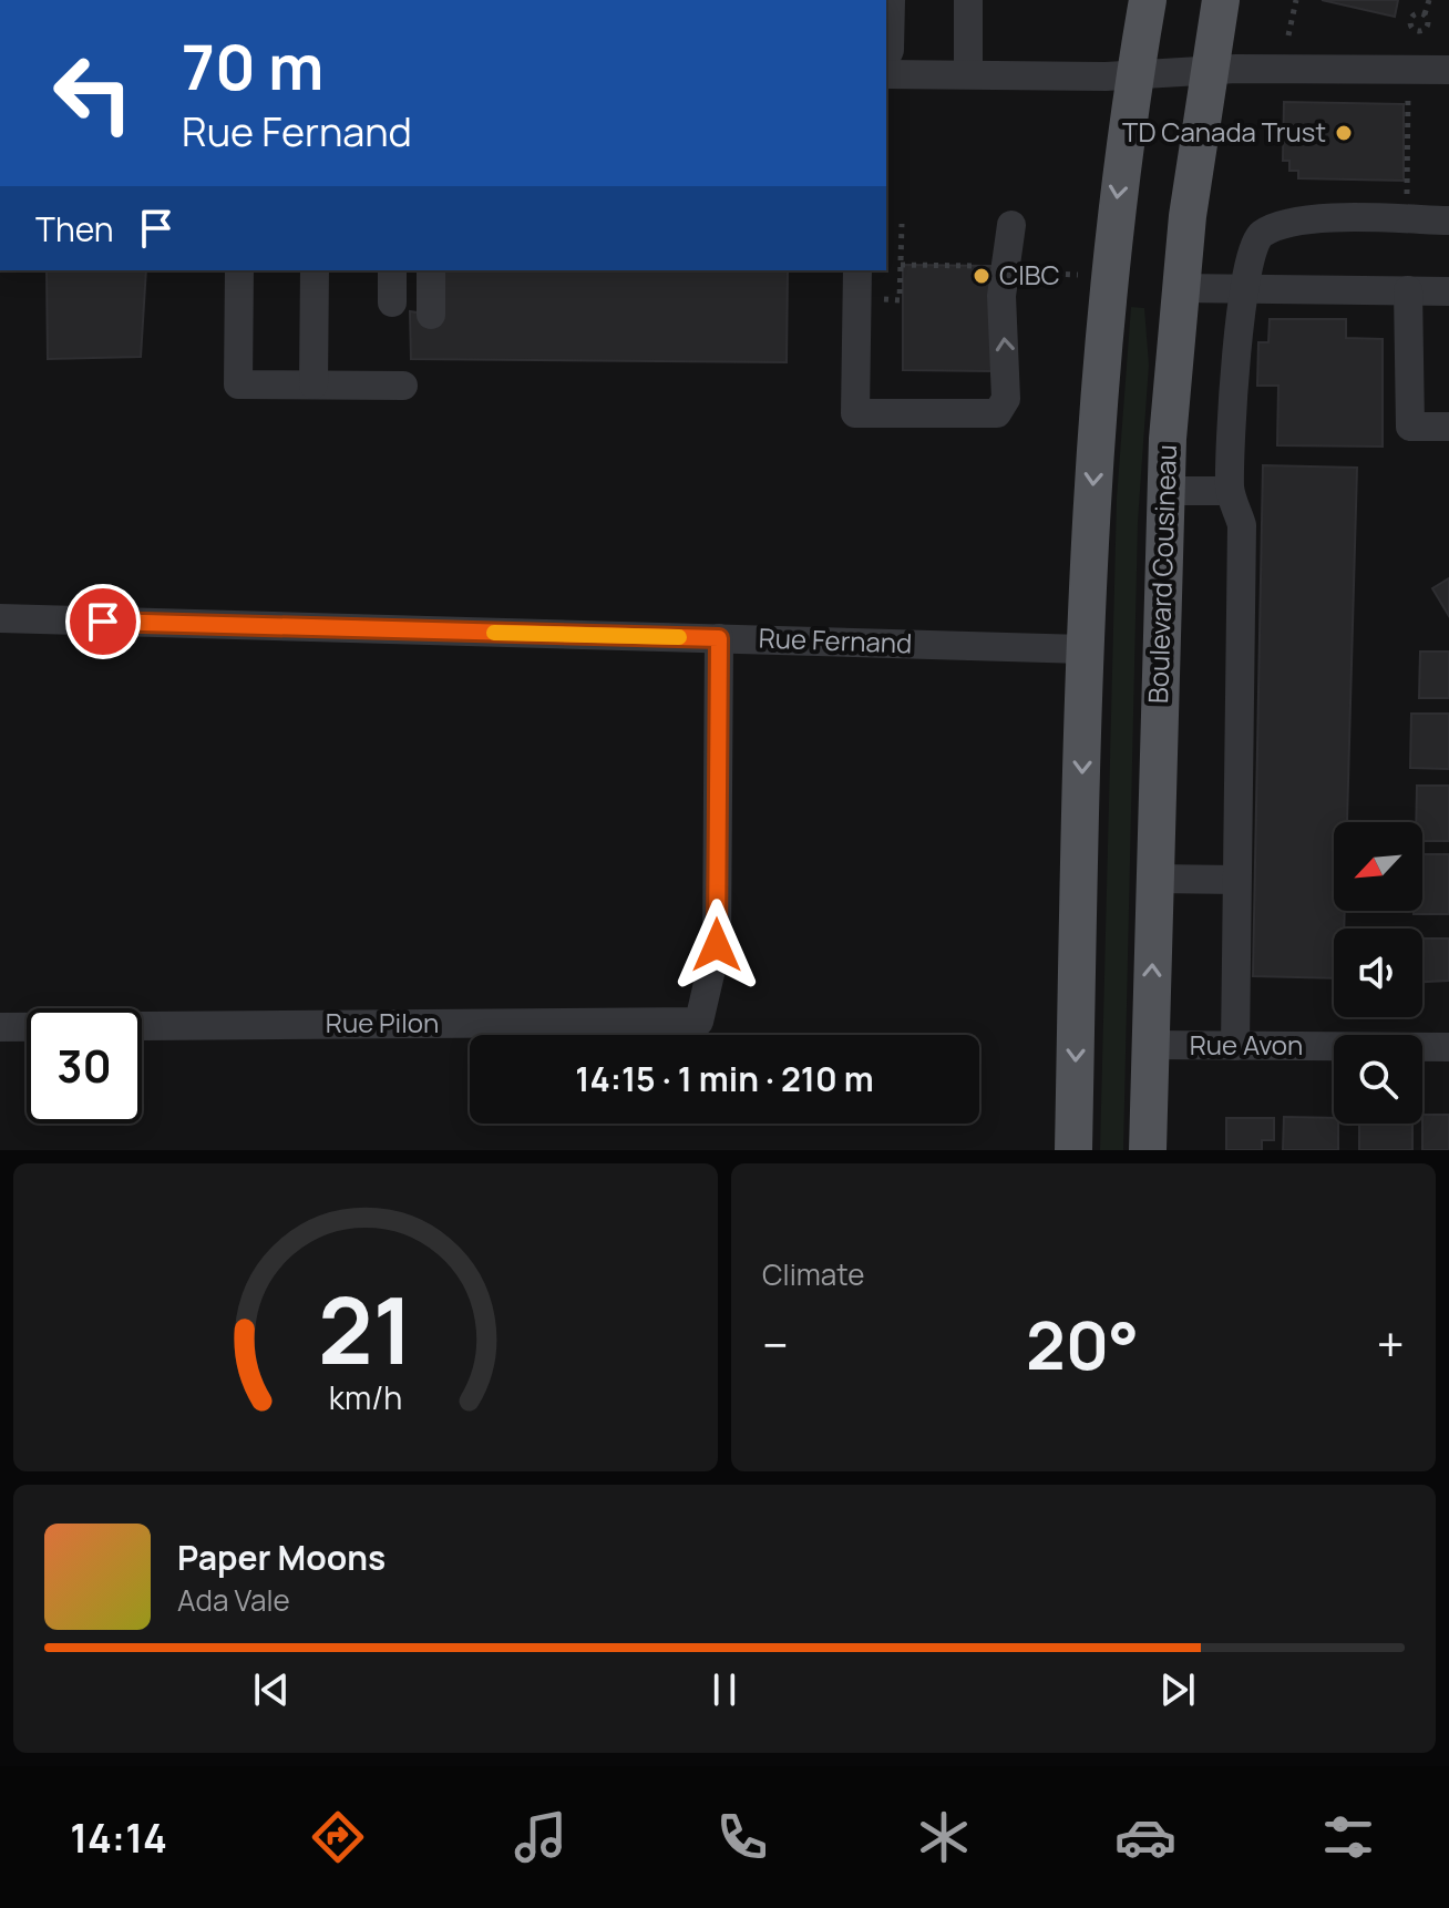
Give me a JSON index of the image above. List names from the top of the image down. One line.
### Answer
{"streets":{"main road":["Boulevard Cousineau"],"street":["Rue Fernand","Rue Pilon","Rue Avon"]},"crossings":[["Boulevard Cousineau","Rue Avon"],["Rue Fernand","Rue Pilon"]],"places":["TD Canada Trust","CIBC"],"north":"bottom left","page":{"turn":["70 m","Rue Fernand"],"then":"Then","limit":"30","trip":"14:15 · 1 min · 210 m","tile":"Climate","heat":["−","20°","+"],"song":["Paper Moons","Ada Vale"],"tabs":"14:14","gauge":["21","km/h"]}}
